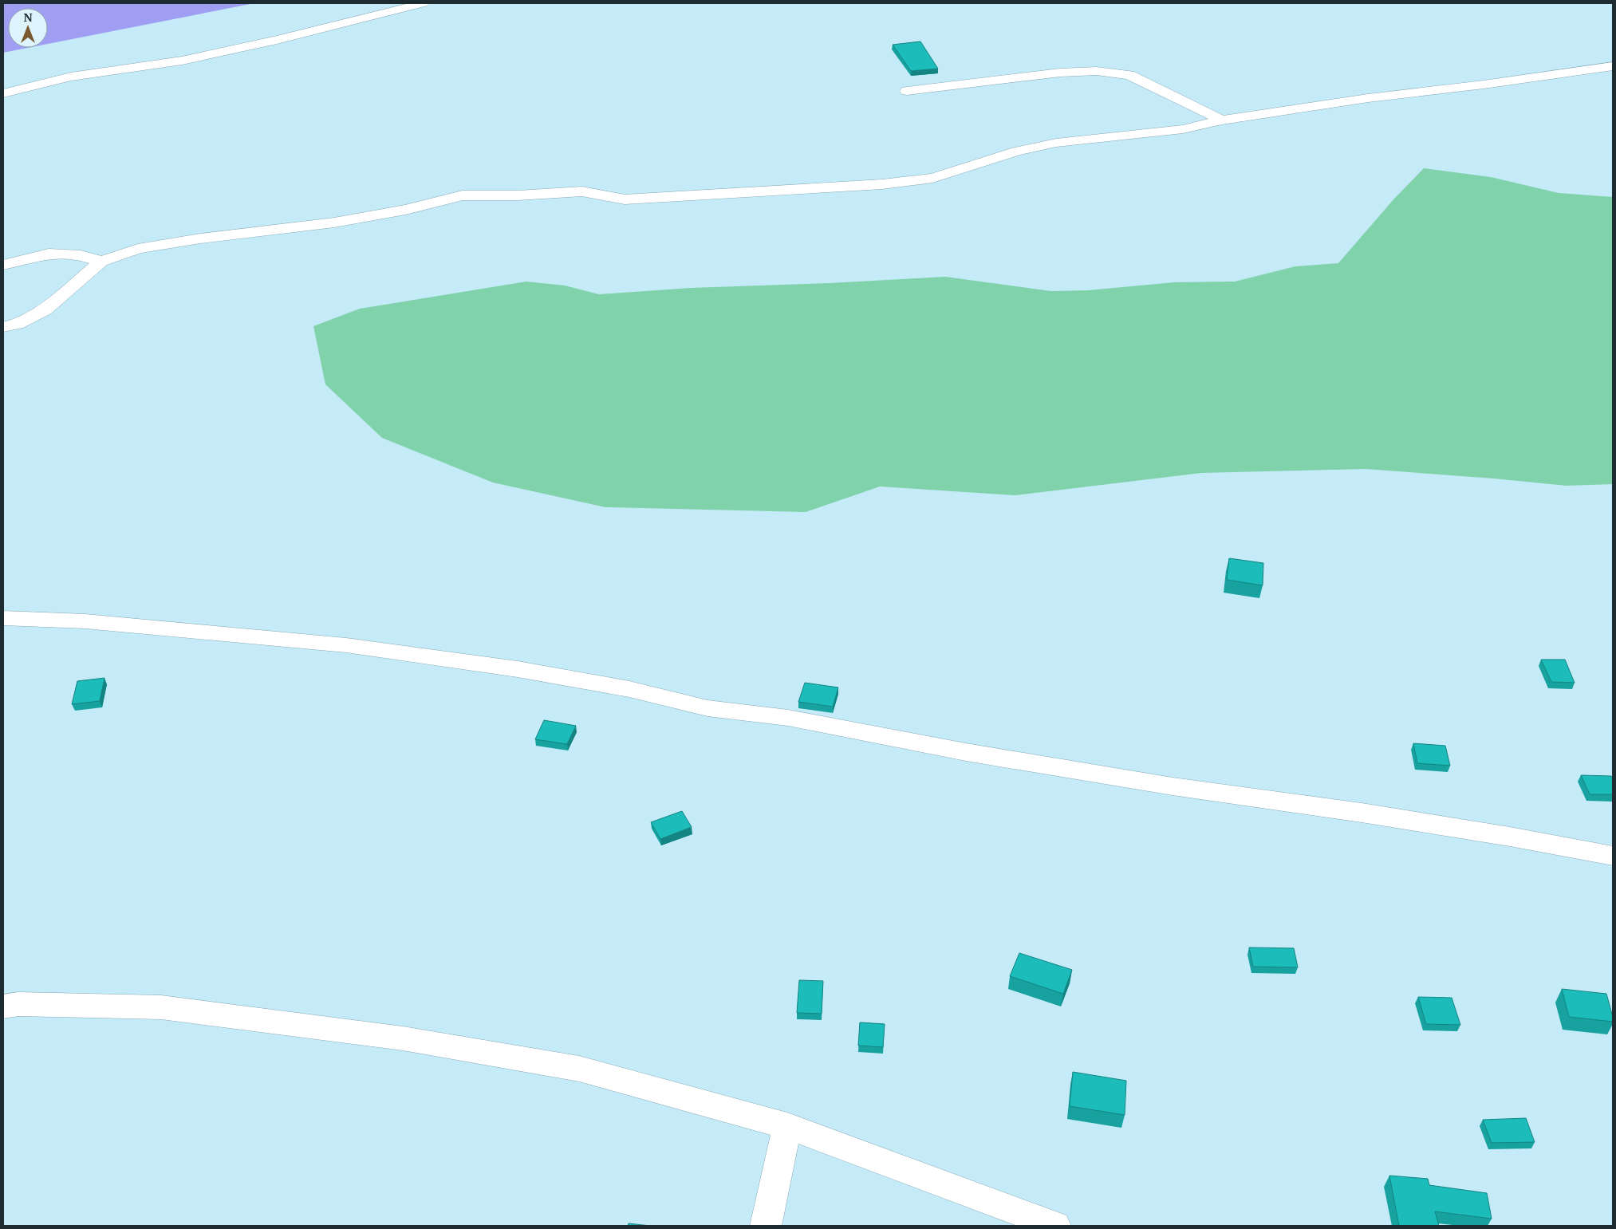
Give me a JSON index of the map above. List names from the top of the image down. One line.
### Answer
{"north":"top"}
